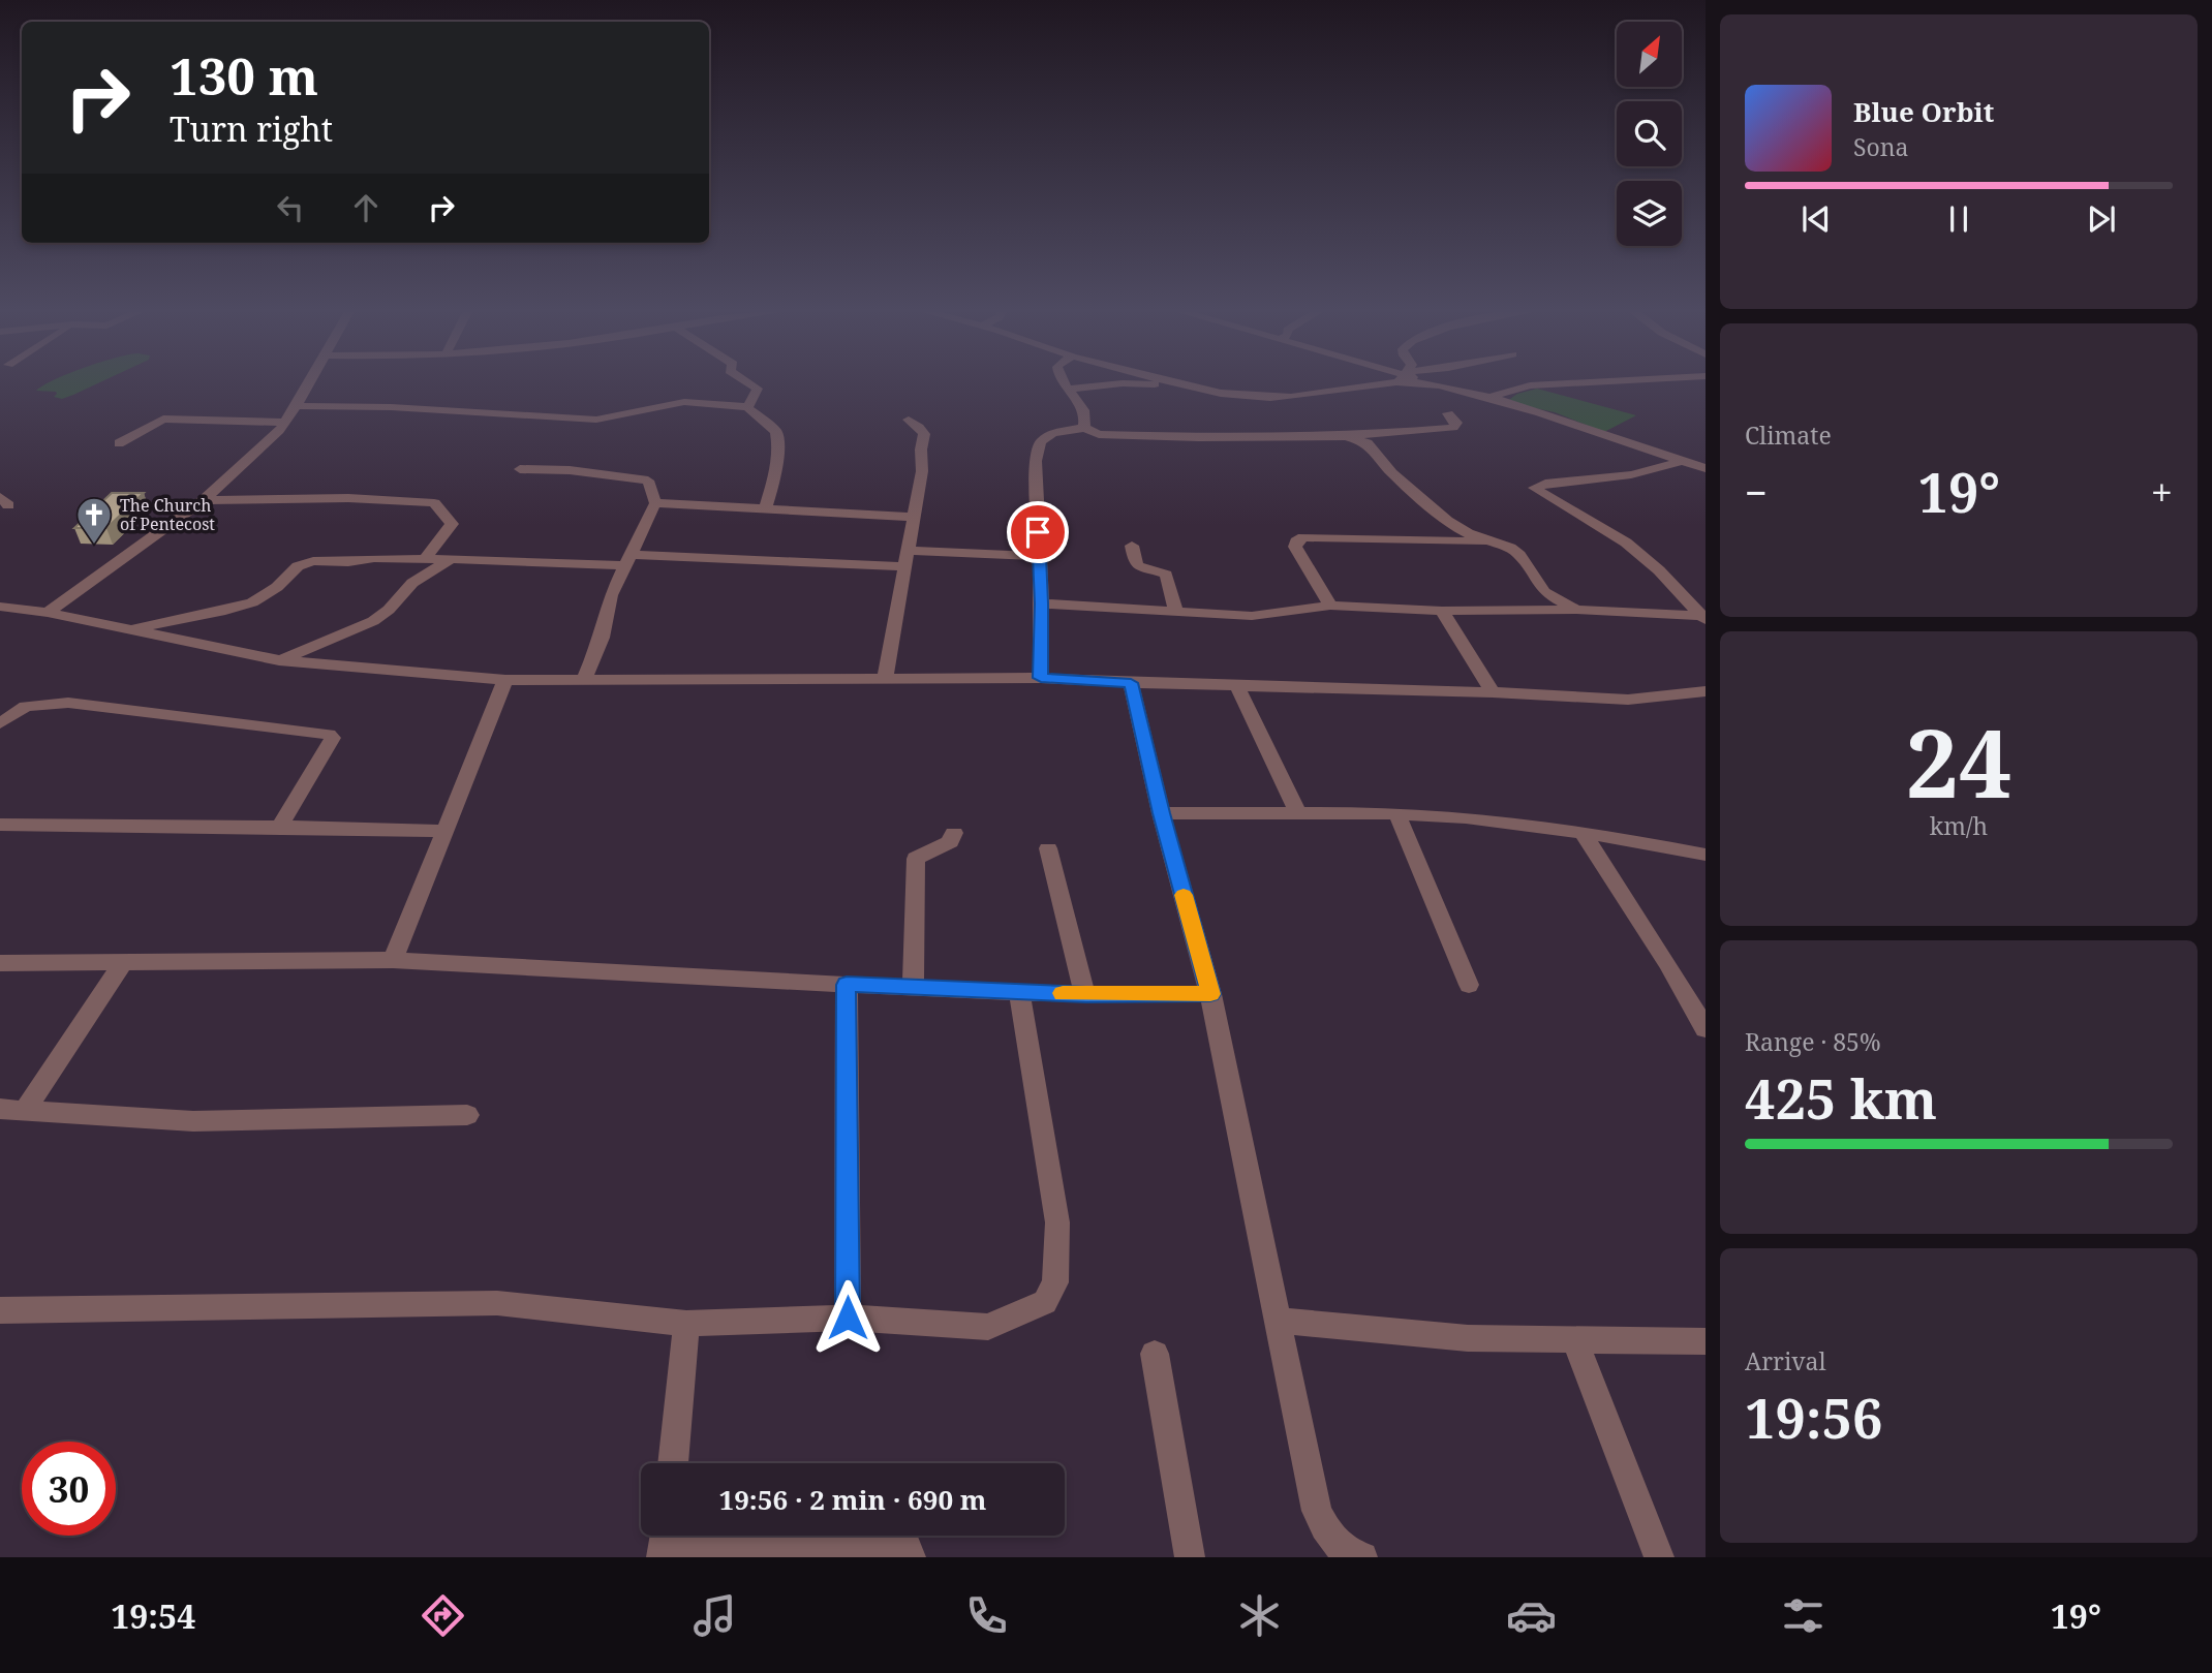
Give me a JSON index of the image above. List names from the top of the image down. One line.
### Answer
{"places":{"church":["The Church of Pentecost"]},"north":"top right","page":{"turn":["130 m","Turn right"],"song":["Blue Orbit","Sona"],"tile":["Climate",["24","km/h"],["Range · 85%","425 km"],["Arrival","19:56"]],"heat":["−","19°","+"],"limit":"30","trip":"19:56 · 2 min · 690 m","tabs":["19:54","19°"]}}
